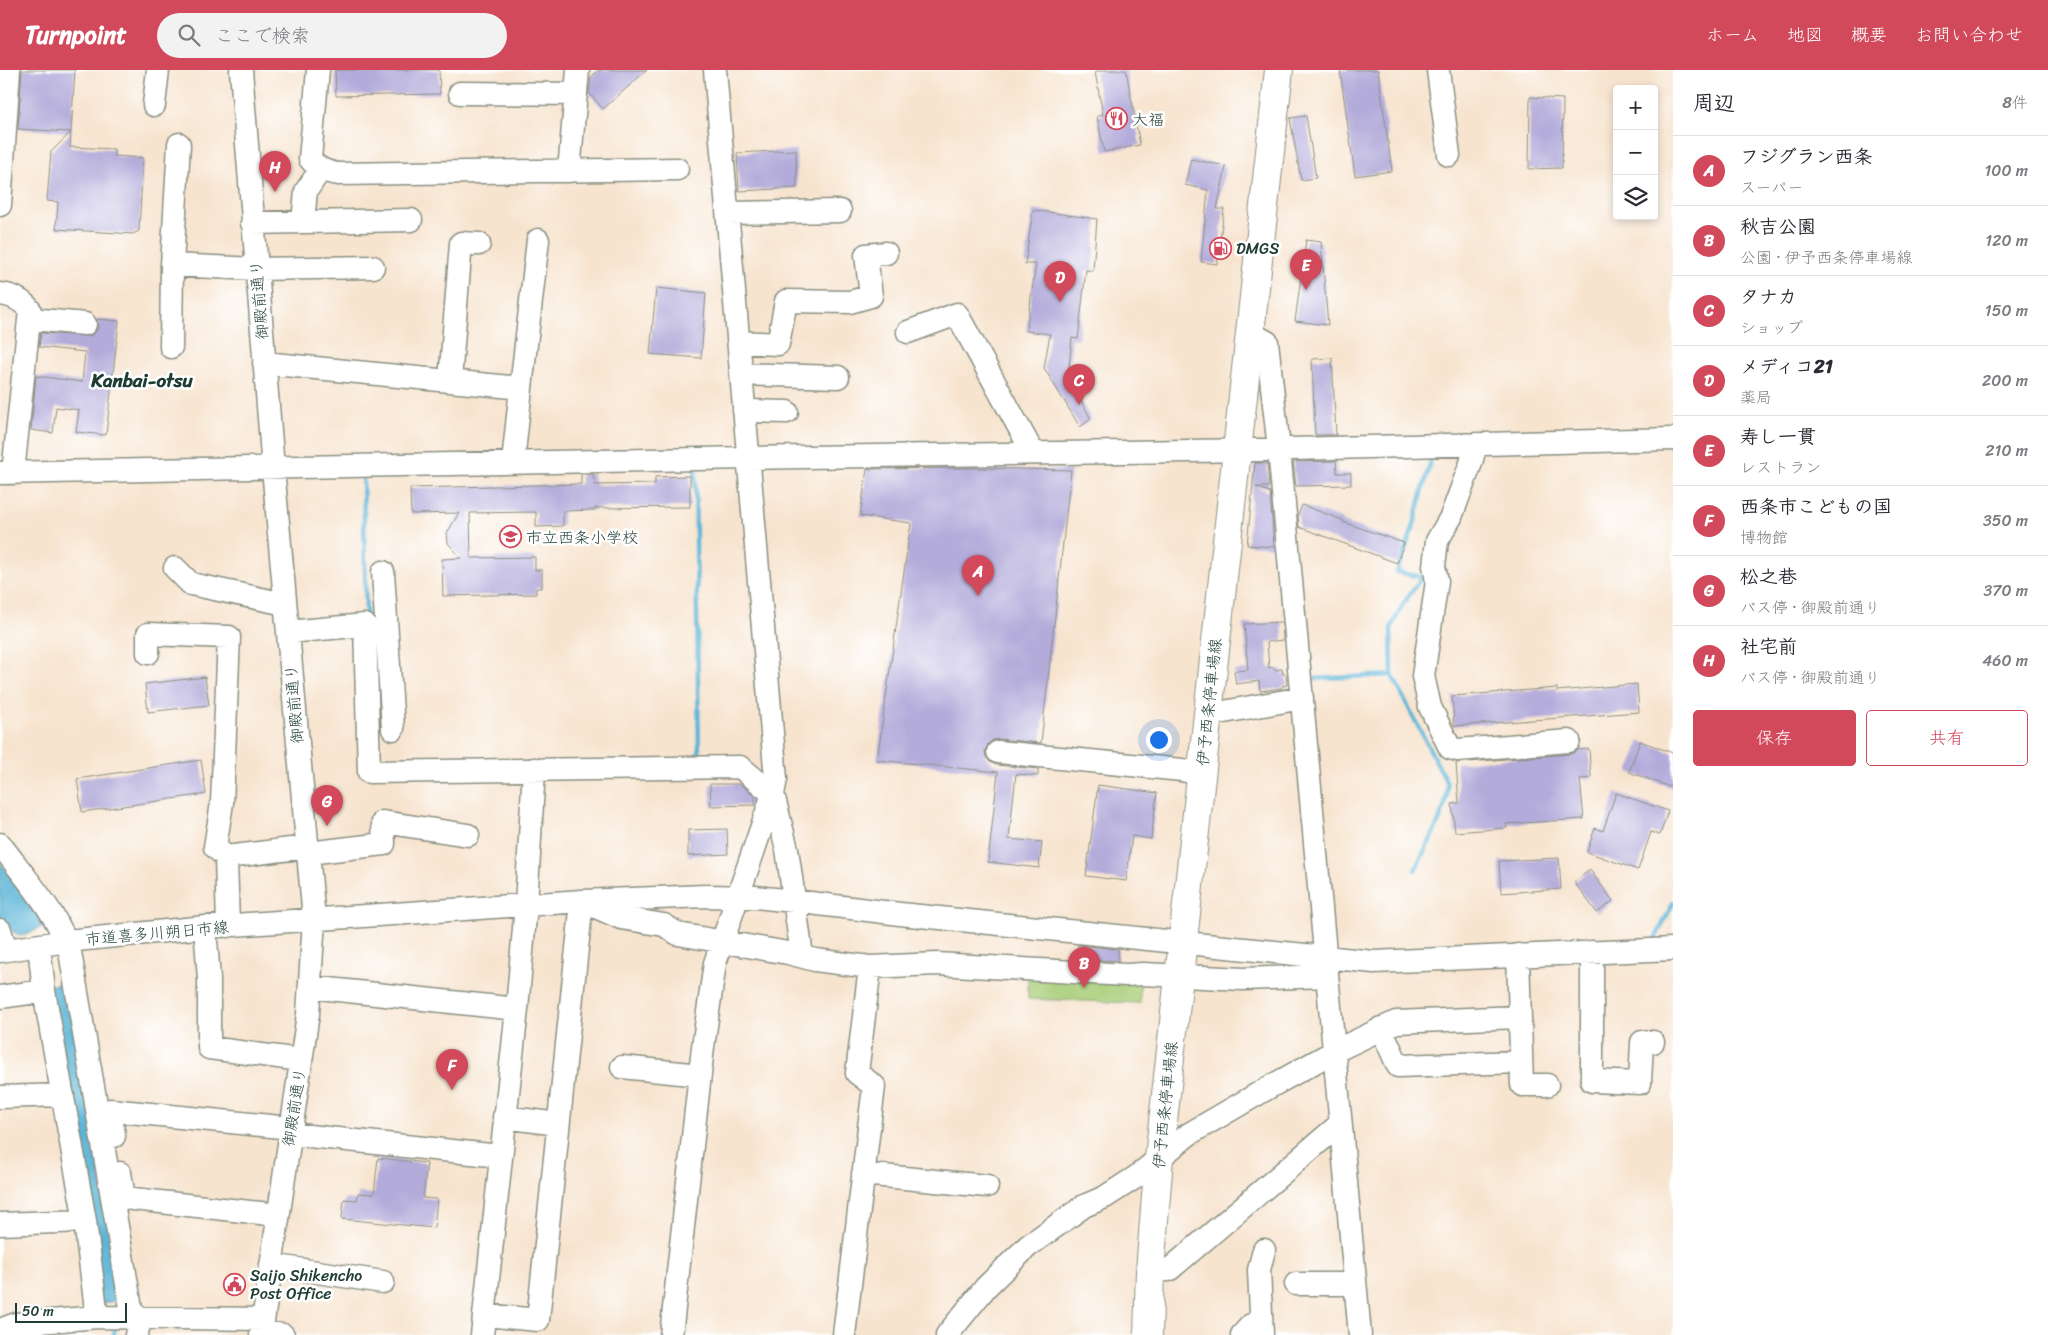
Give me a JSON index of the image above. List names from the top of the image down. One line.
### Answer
{"streets":{"main road":["伊予西条停車場線"],"street":["御殿前通り","市道喜多川朔日市線"]},"crossings":[["御殿前通り","市道喜多川朔日市線"],["伊予西条停車場線","市道喜多川朔日市線"]],"districts":["Kanbai-otsu"],"places":{"restaurant":["大福"],"fuel station":["DMGS"],"school or university":["市立西条小学校"],"public building":["Saijo Shikencho Post Office"]},"scale_bar":"50 m","page":{"header":"Turnpoint","search":"ここで検索","nav":["ホーム","地図","概要","お問い合わせ"],"heading":["周辺","8件"],"map_buttons":["+","−"],"list":[{"mark":"A","name":"フジグラン西条","note":"スーパー","value":"100 m"},{"mark":"B","name":"秋吉公園","note":"公園 · 伊予西条停車場線","value":"120 m"},{"mark":"C","name":"タナカ","note":"ショップ","value":"150 m"},{"mark":"D","name":"メディコ21","note":"薬局","value":"200 m"},{"mark":"E","name":"寿し一貫","note":"レストラン","value":"210 m"},{"mark":"F","name":"西条市こどもの国","note":"博物館","value":"350 m"},{"mark":"G","name":"松之巷","note":"バス停 · 御殿前通り","value":"370 m"},{"mark":"H","name":"社宅前","note":"バス停 · 御殿前通り","value":"460 m"}],"pins":["H","E","D","C","A","G","B","F"],"buttons":["保存","共有"],"scale":"50 m"}}
